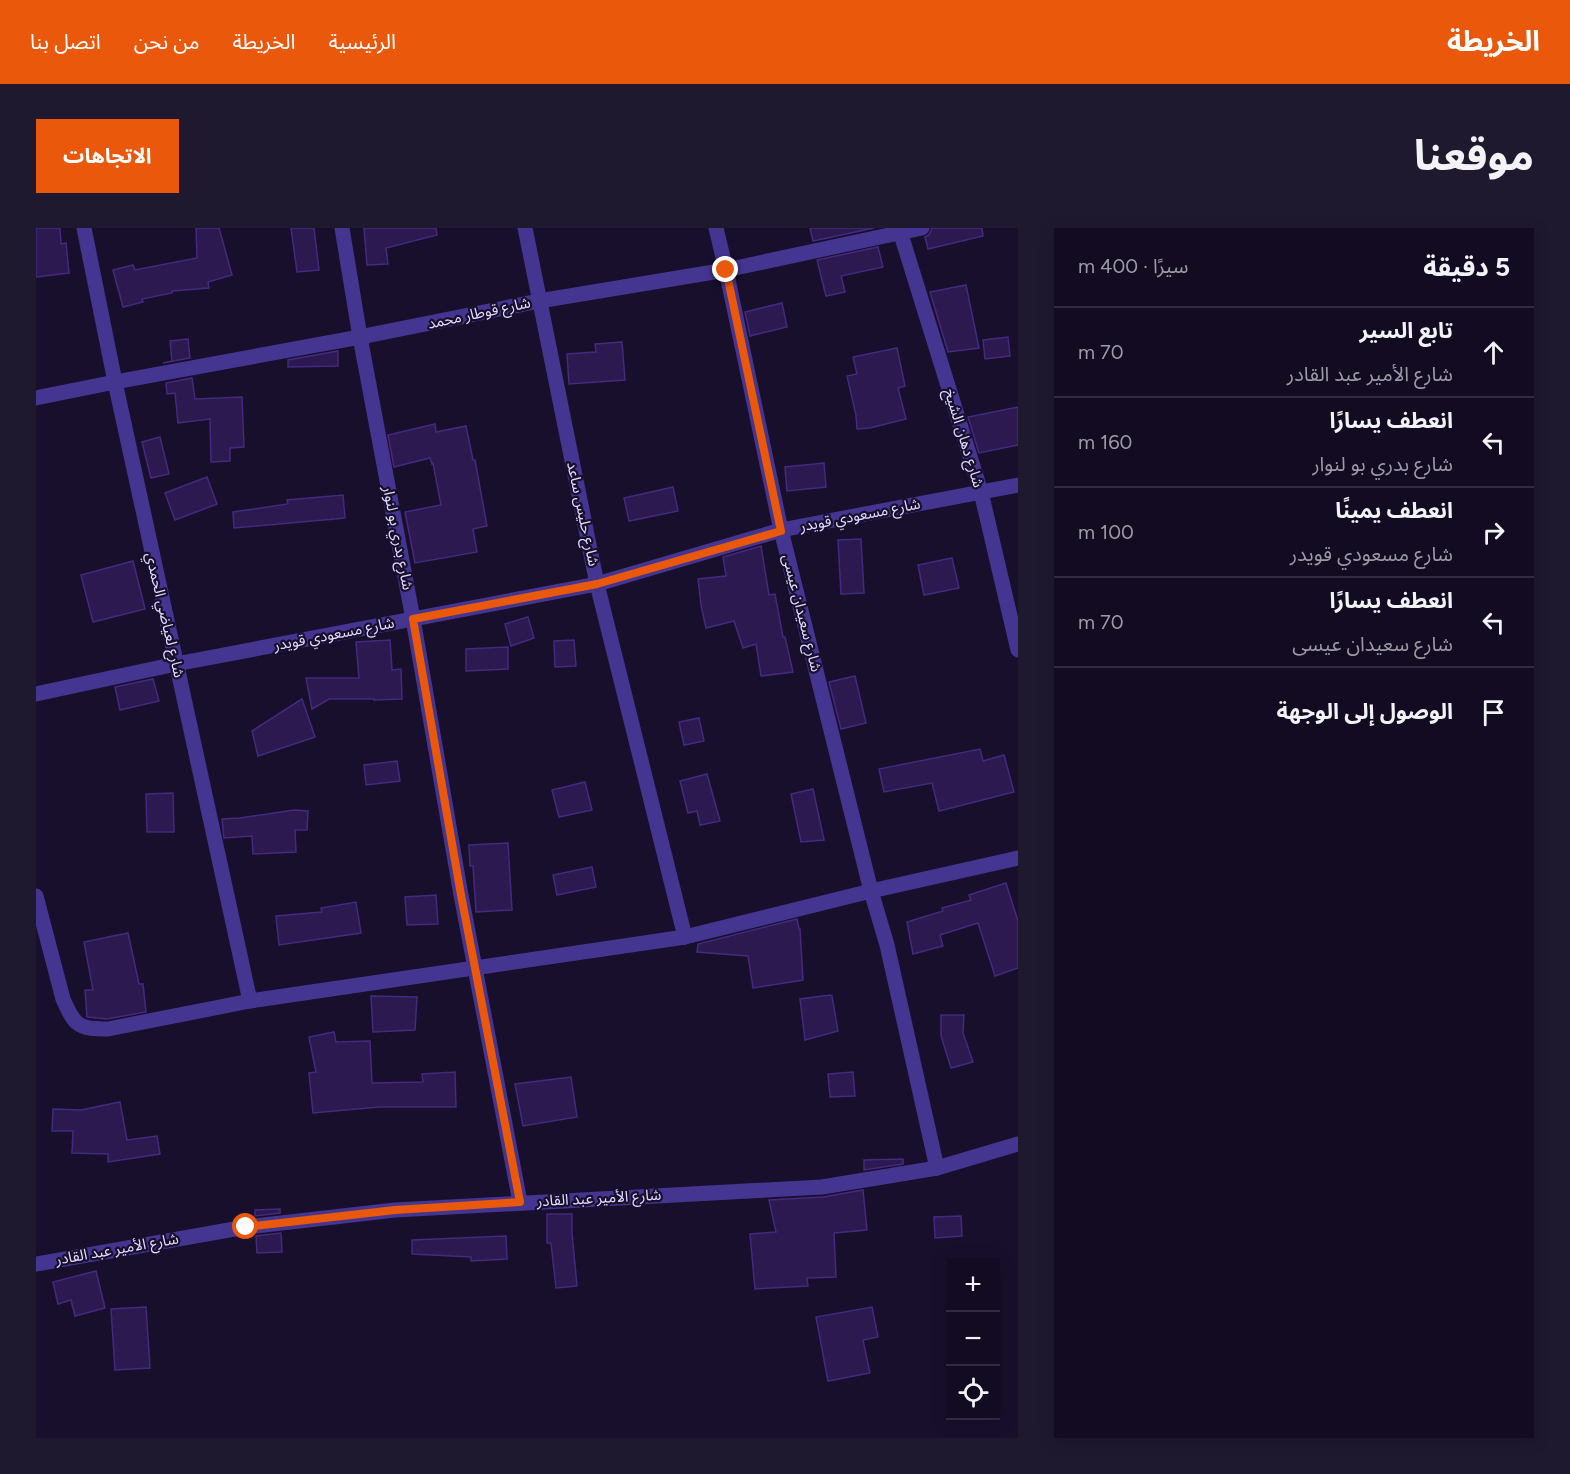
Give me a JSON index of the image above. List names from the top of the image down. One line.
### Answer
{"streets":{"street":["شارع قوطار محمد","شارع دهان الشيخ","شارع حليس ساعد","شارع مسعودي قويدر","شارع بدري بو لنوار","شارع سعيدان عيسى","شارع لعياضي الحمدي","شارع الأمير عبد القادر"]},"crossings":[["شارع قوطار محمد","شارع دهان الشيخ"],["شارع قوطار محمد","شارع حليس ساعد"],["شارع قوطار محمد","شارع بدري بو لنوار"],["شارع قوطار محمد","شارع سعيدان عيسى"],["شارع قوطار محمد","شارع لعياضي الحمدي"],["شارع دهان الشيخ","شارع مسعودي قويدر"],["شارع حليس ساعد","شارع مسعودي قويدر"],["شارع مسعودي قويدر","شارع بدري بو لنوار"],["شارع مسعودي قويدر","شارع سعيدان عيسى"],["شارع مسعودي قويدر","شارع لعياضي الحمدي"],["شارع بدري بو لنوار","شارع الأمير عبد القادر"],["شارع سعيدان عيسى","شارع الأمير عبد القادر"]],"page":{"header":"الخريطة","nav":["الرئيسية","الخريطة","من نحن","اتصل بنا"],"title":"موقعنا","buttons":"الاتجاهات","heading":["5 دقيقة","سيرًا · 400 m"],"list":[["تابع السير","شارع الأمير عبد القادر","70 m"],["انعطف يسارًا","شارع بدري بو لنوار","160 m"],["انعطف يمينًا","شارع مسعودي قويدر","100 m"],["انعطف يسارًا","شارع سعيدان عيسى","70 m"],"الوصول إلى الوجهة"],"map_buttons":["+","−"]}}
